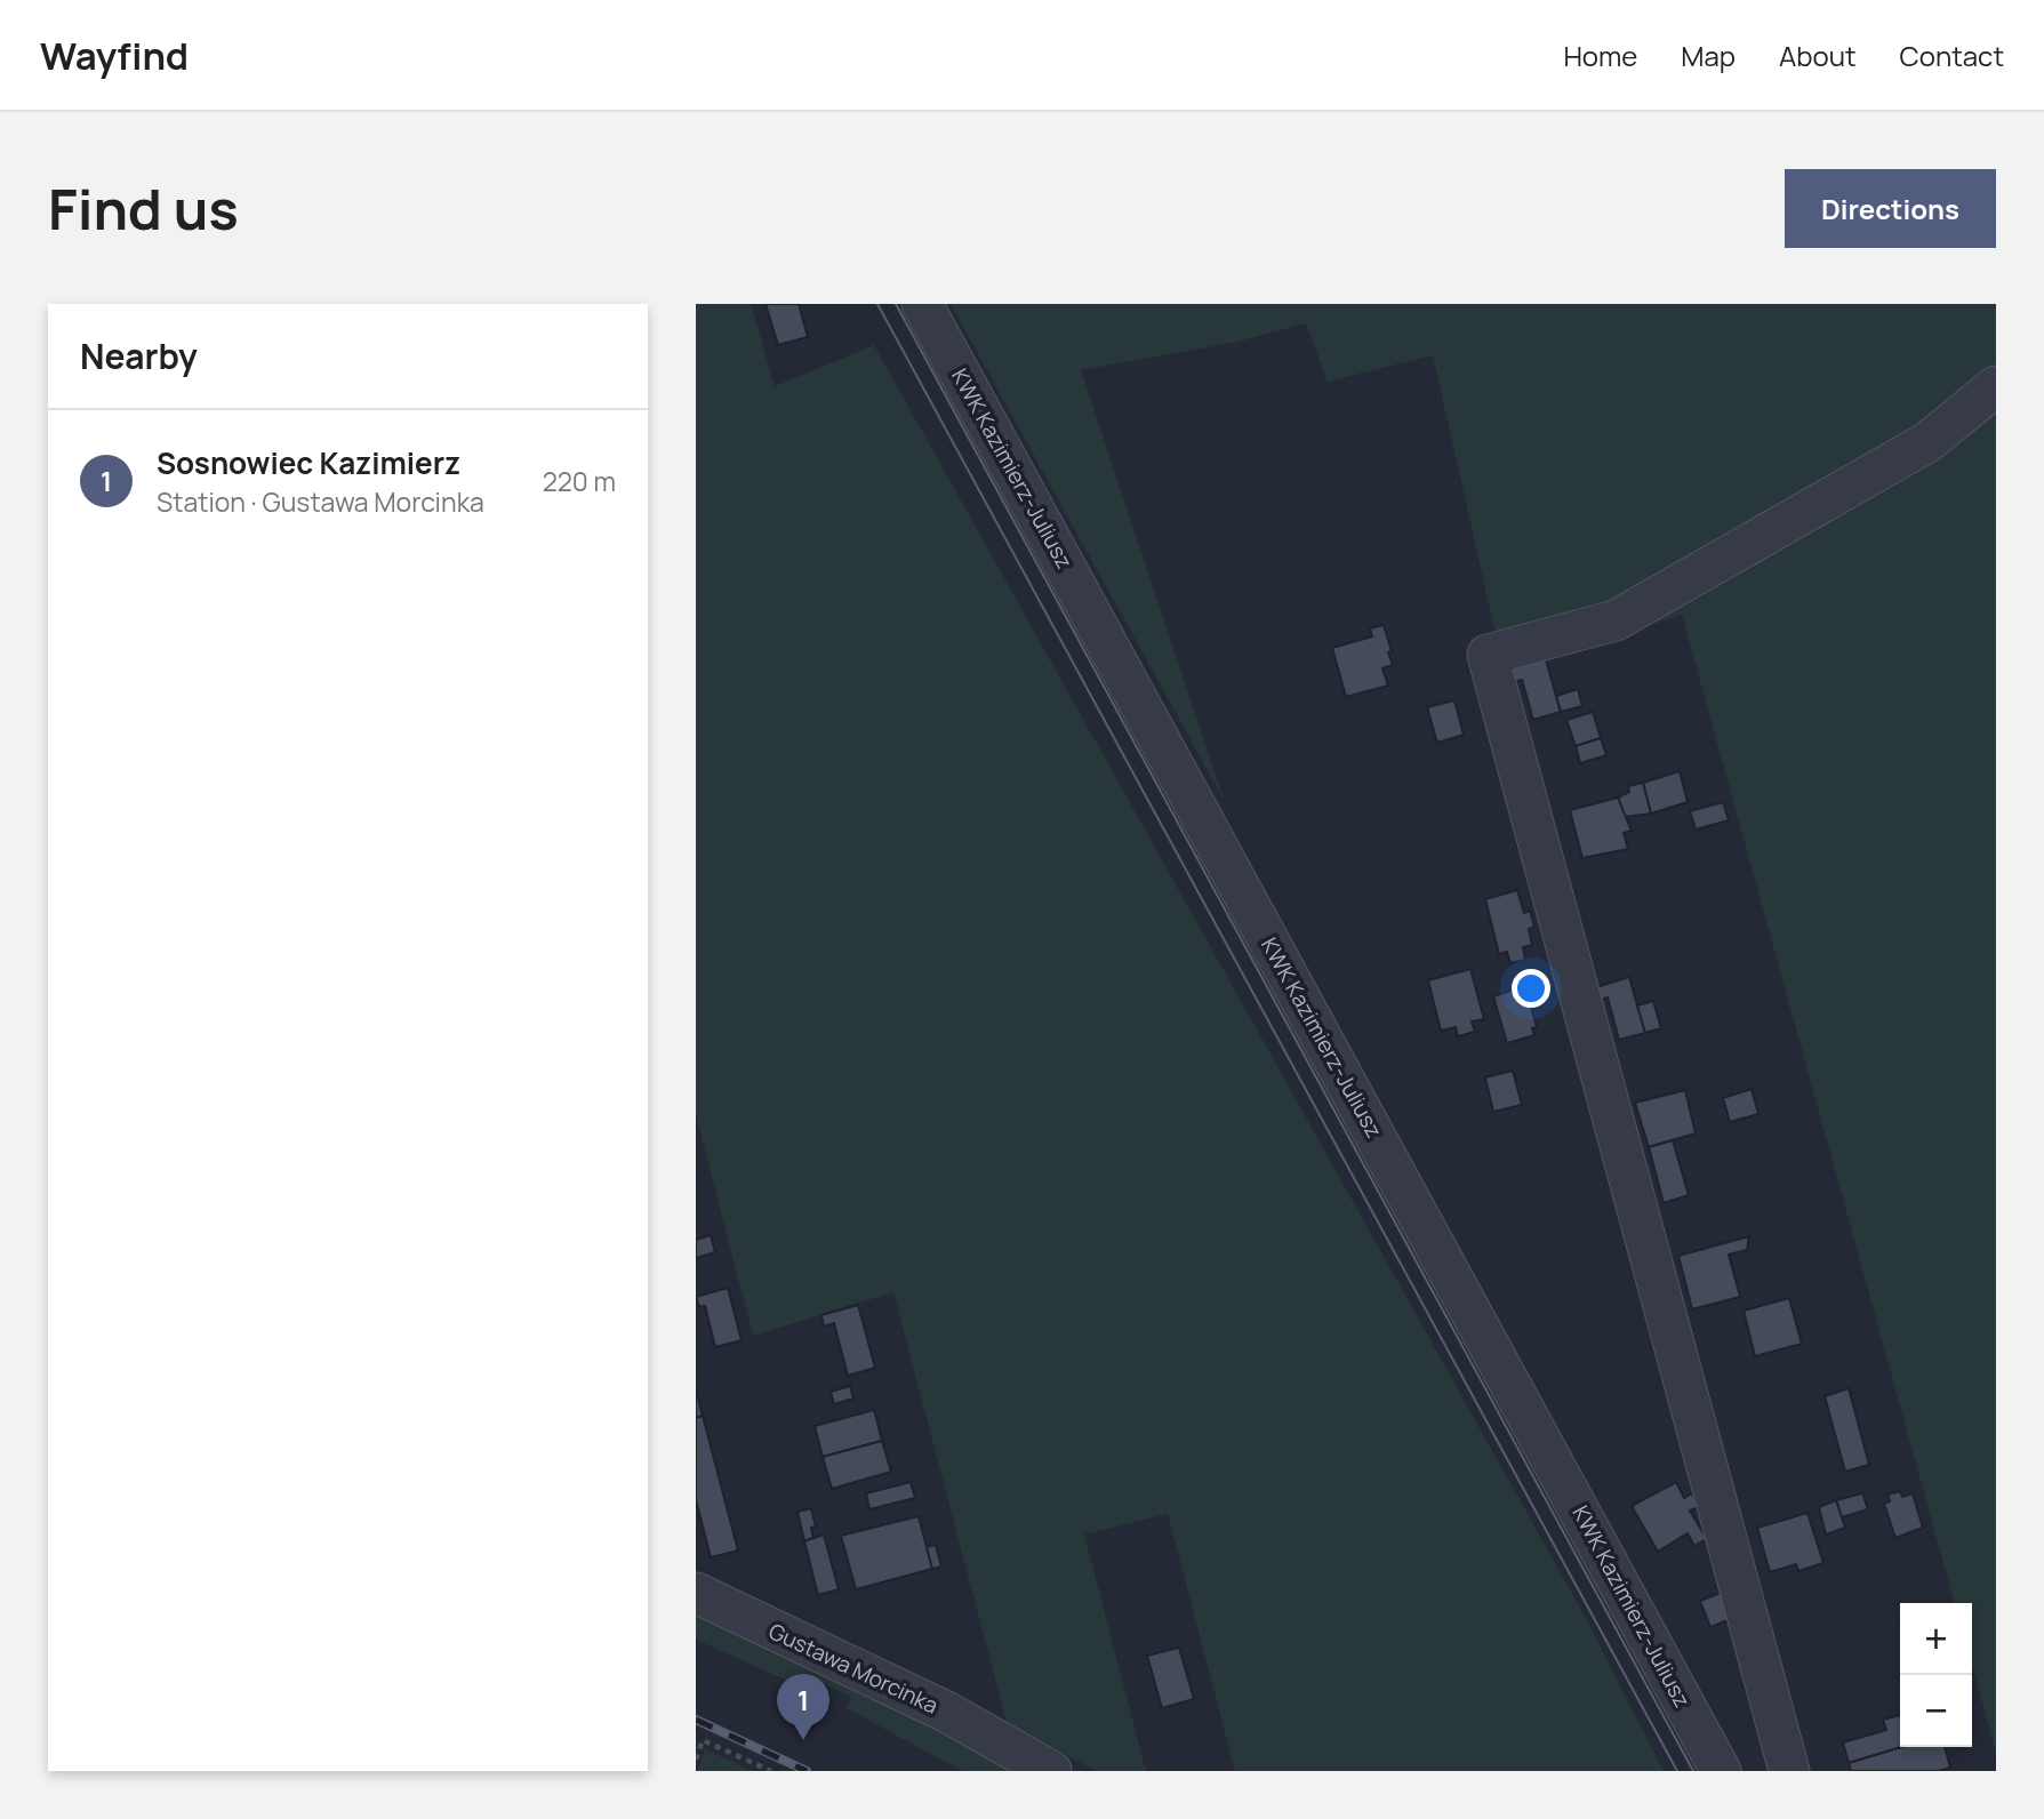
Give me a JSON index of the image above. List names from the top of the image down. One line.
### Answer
{"streets":{"street":["KWK Kazimierz-Juliusz","Gustawa Morcinka"]},"page":{"header":"Wayfind","nav":["Home","Map","About","Contact"],"buttons":"Directions","title":"Find us","heading":"Nearby","list":[{"mark":"1","name":"Sosnowiec Kazimierz","note":"Station · Gustawa Morcinka","value":"220 m"}],"map_buttons":["+","−"],"pins":"1"}}
